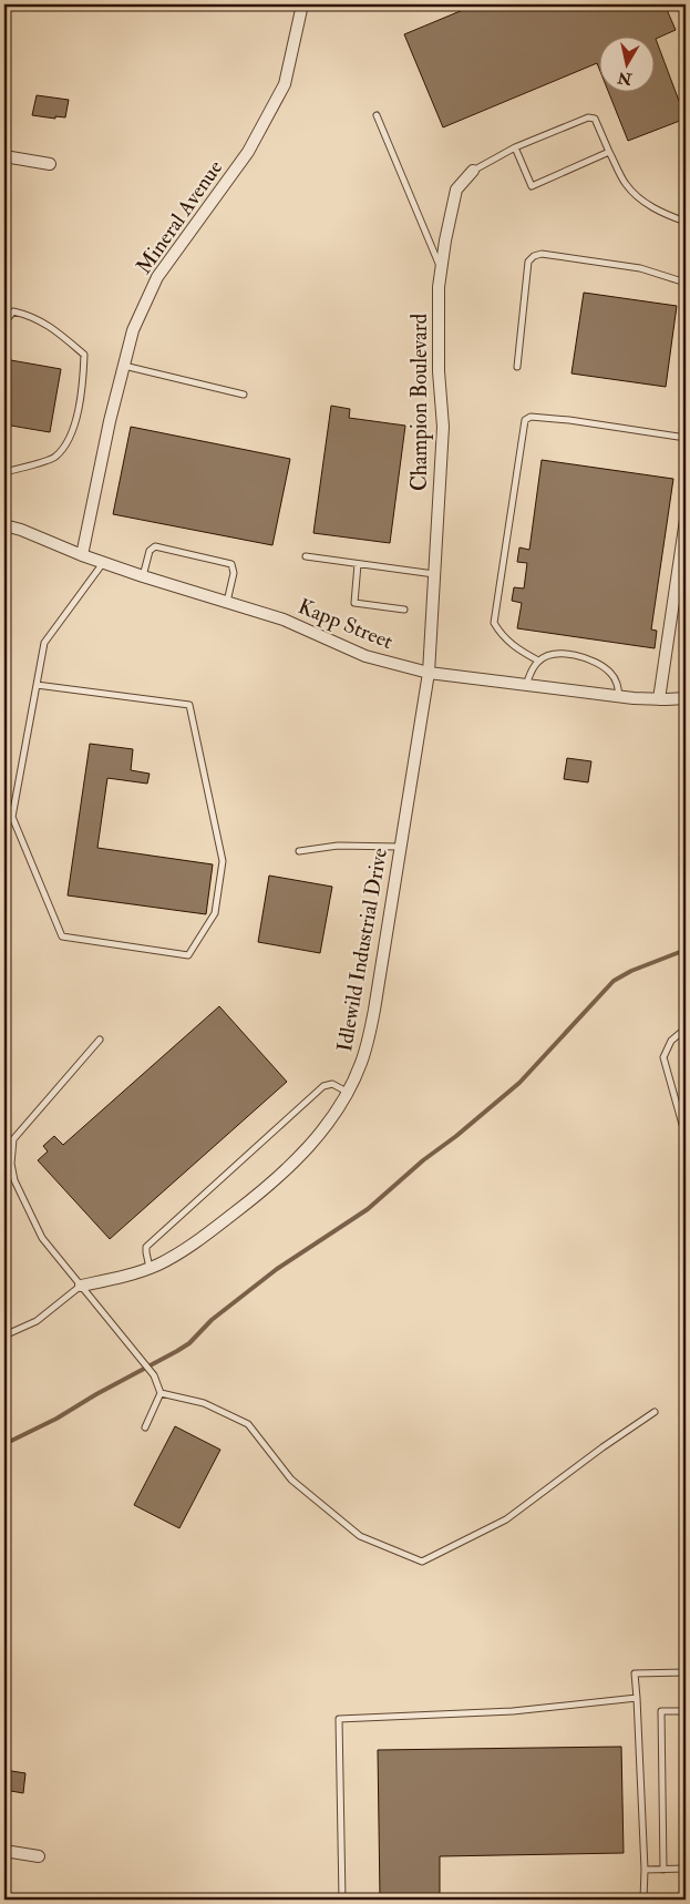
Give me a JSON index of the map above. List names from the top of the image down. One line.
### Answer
{"streets":{"street":["Mineral Avenue","Champion Boulevard","Kapp Street","Idlewild Industrial Drive"]},"crossings":[["Mineral Avenue","Kapp Street"],["Champion Boulevard","Kapp Street"],["Champion Boulevard","Idlewild Industrial Drive"],["Kapp Street","Idlewild Industrial Drive"]],"north":"bottom"}
